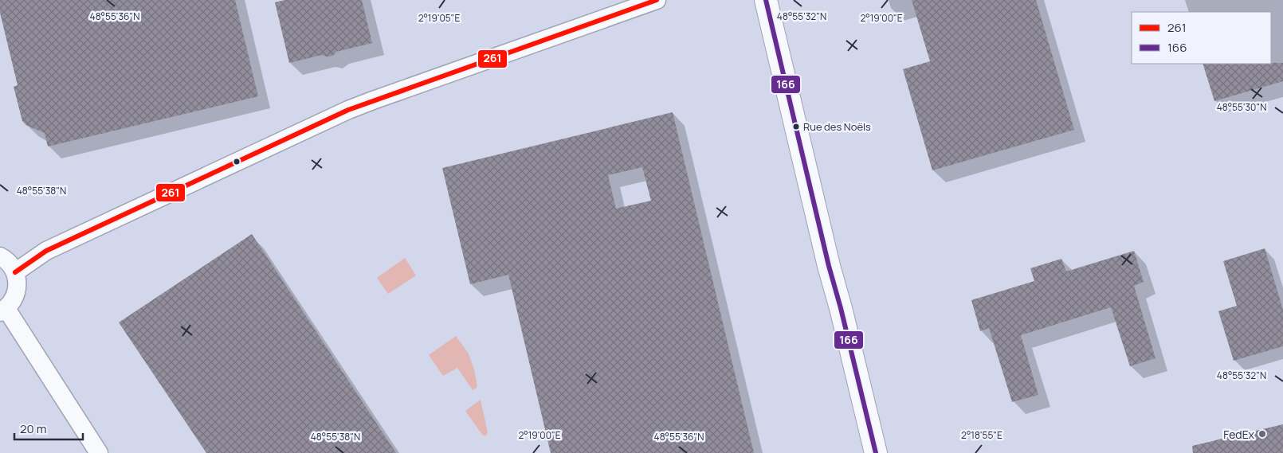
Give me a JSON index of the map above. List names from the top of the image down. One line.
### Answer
{"places":["Rue des Noëls","FedEx"],"lines":["transit line 261","transit line 166"],"legend":["261","166"],"scale_bar":"20 m","coordinates":["48°55'36\"N","48°55'32\"N","2°19'05\"E","2°19'00\"E","48°55'30\"N","48°55'38\"N","2°18'55\"E"]}
